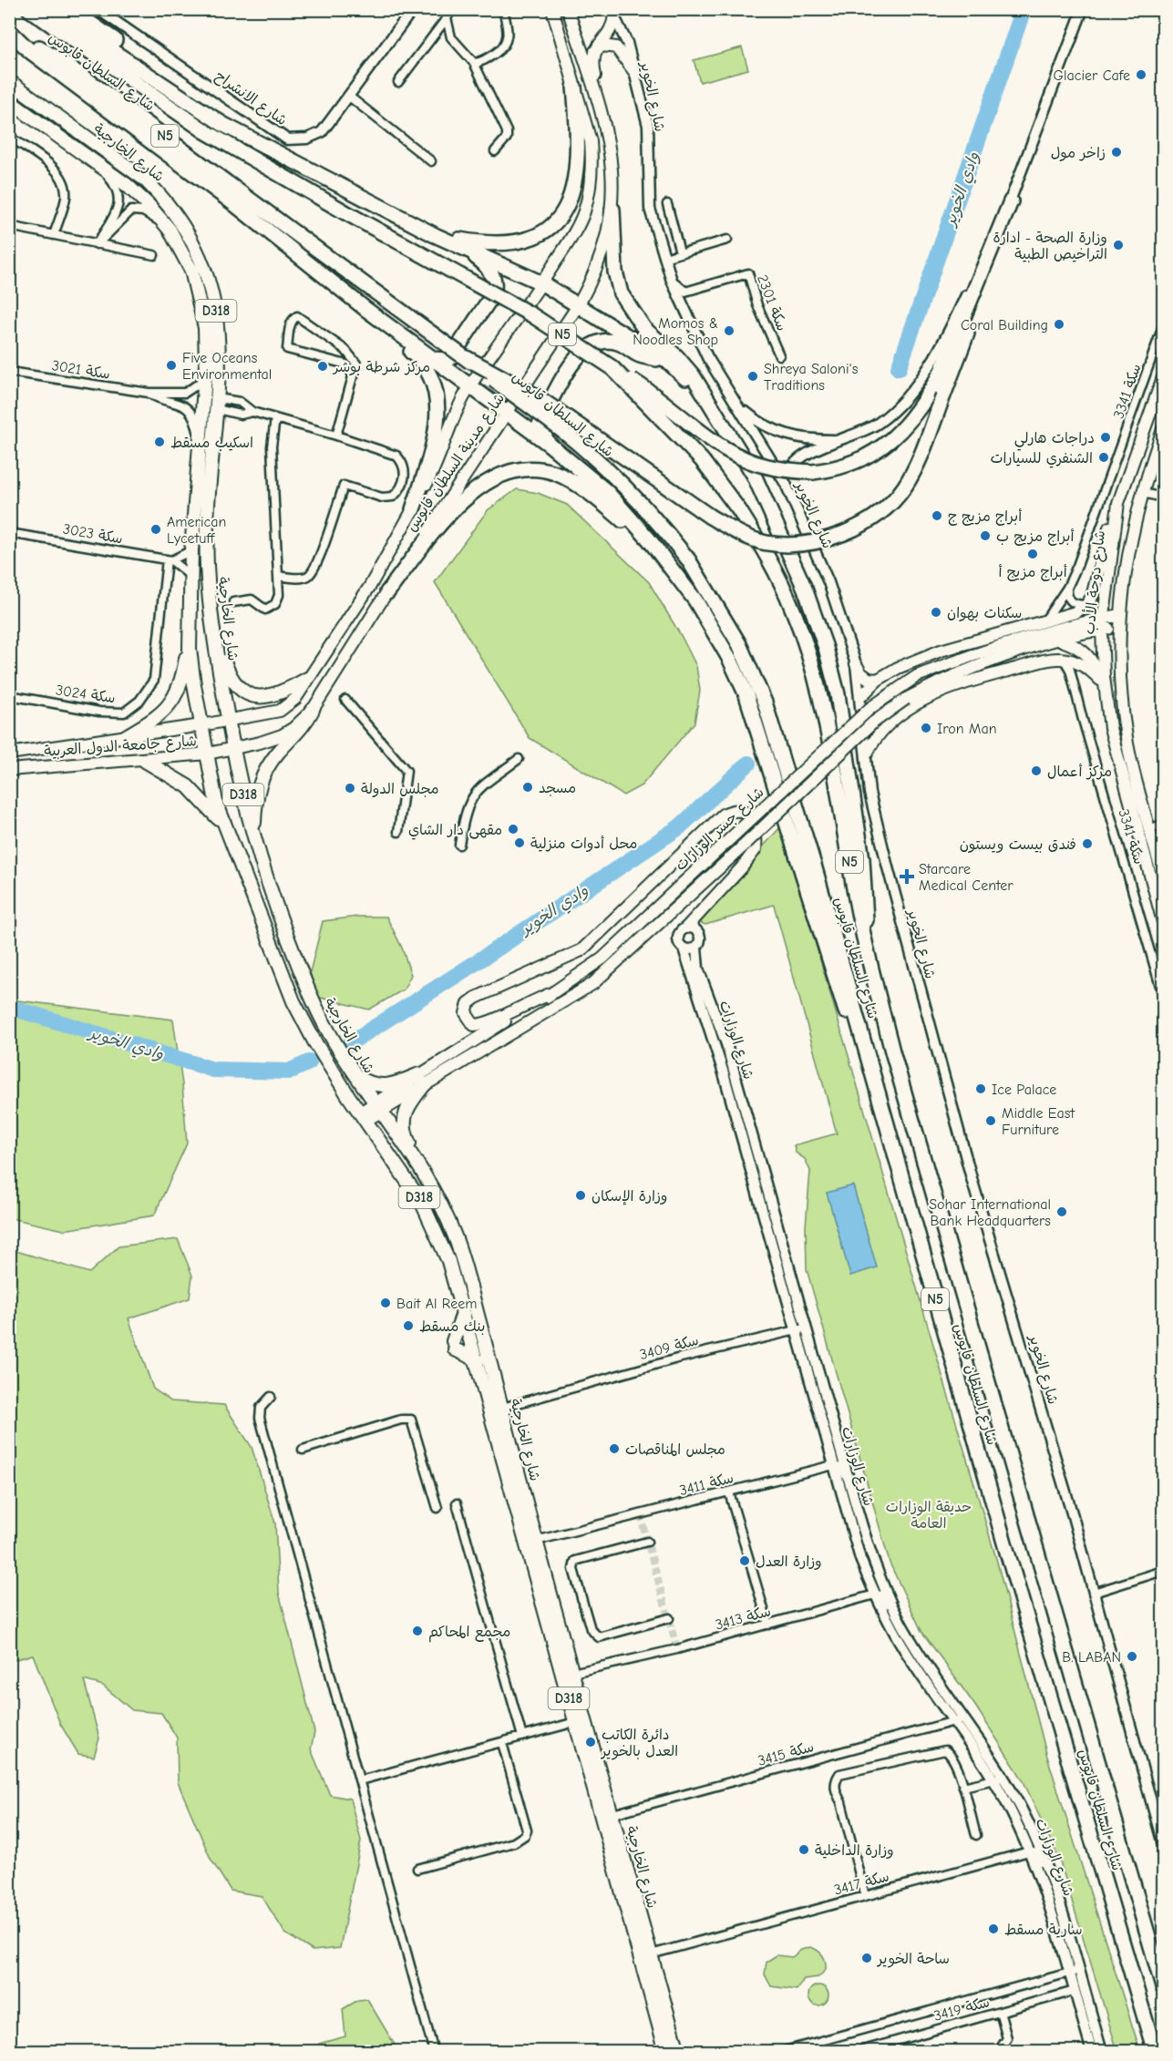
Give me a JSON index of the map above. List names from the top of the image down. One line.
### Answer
{"streets":{"highway":["شارع السلطان قابوس","N5"],"main road":["شارع الخارجية","D318","شارع مدينة السلطان قابوس","شارع دوحة الأدب","شارع جامعة الدول العربية","شارع جسر الوزارات"],"street":["شارع الخوير","شارع الانشراح","سكة 2301","سكة 3021","سكة 3341","سكة 3023","سكة 3024","شارع الوزارات","سكة 3409","سكة 3411","سكة 3413","سكة 3415","سكة 3417","سكة 3419"]},"crossings":[["شارع الخوير","سكة 2301"],["شارع الخارجية","سكة 3021"],["شارع الخارجية","شارع مدينة السلطان قابوس"],["شارع الخارجية","سكة 3023"],["شارع الخارجية","شارع جامعة الدول العربية"],["شارع الخارجية","شارع جسر الوزارات"],["شارع الخارجية","سكة 3409"],["شارع الخارجية","سكة 3411"],["شارع الخارجية","سكة 3413"],["شارع الخارجية","سكة 3415"],["شارع الخارجية","سكة 3417"],["شارع مدينة السلطان قابوس","شارع جامعة الدول العربية"],["سكة 3023","سكة 3024"],["شارع دوحة الأدب","شارع جسر الوزارات"],["شارع الوزارات","سكة 3409"],["شارع الوزارات","سكة 3411"],["شارع الوزارات","سكة 3413"],["شارع الوزارات","سكة 3415"],["شارع الوزارات","سكة 3417"],["شارع الوزارات","سكة 3419"]],"water":["وادي الخوير"],"parks":["حديقة الوزارات العامة"],"places":{"other":["Glacier Cafe","زاخر مول","وزارة الصحة - ادارة التراخيص الطبية","Coral Building","Momos & Noodles Shop","Five Oceans Environmental","مركز شرطة بوشر","Shreya Saloni's Traditions","دراجات هارلي","اسكيب مسقط","الشنفري للسيارات","أبراج مزيج ج","American Lycetuff","أبراج مزيج ب","أبراج مزيج أ","سكنات بهوان","Iron Man","مركز أعمال","مسجد","مجلس الدولة","مقهى دار الشاي","محل أدوات منزلية","فندق بيست ويستون","Ice Palace","Middle East Furniture","وزارة الإسكان","Sohar International Bank Headquarters","Bait Al Reem","بنك مسقط","مجلس المناقصات","وزارة العدل","مجمع المحاكم","B. LABAN","دائرة الكاتب العدل بالخوير","وزارة الداخلية","سارية مسقط","ساحة الخوير"],"health":["Starcare Medical Center"]}}
